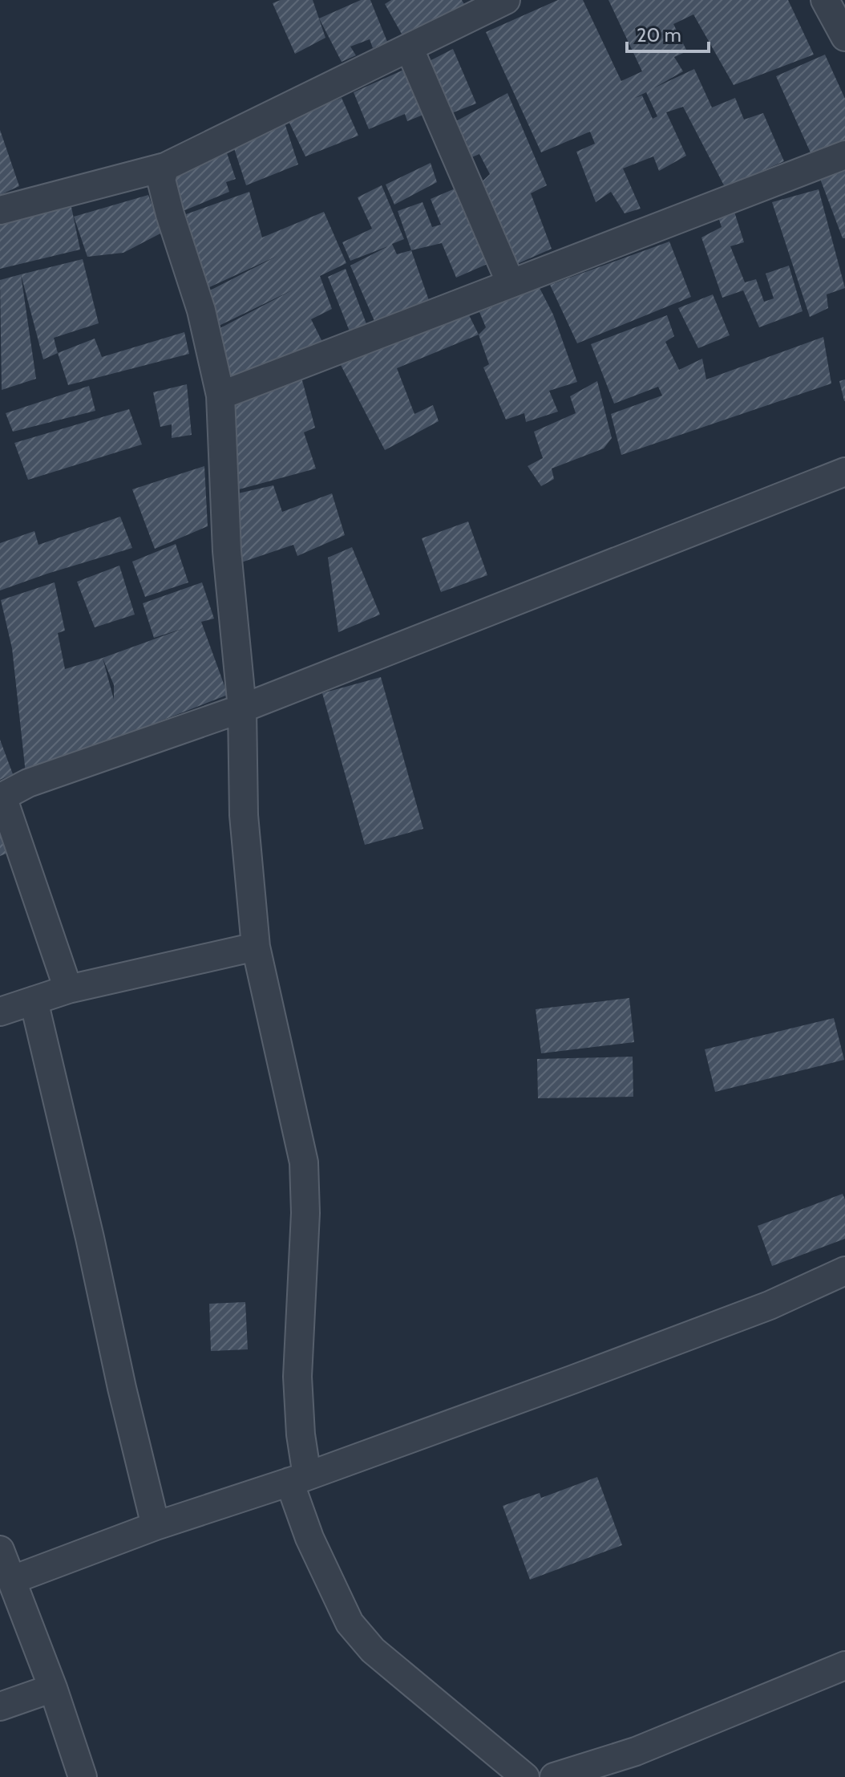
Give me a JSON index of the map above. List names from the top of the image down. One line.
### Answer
{"scale_bar":"20 m"}
